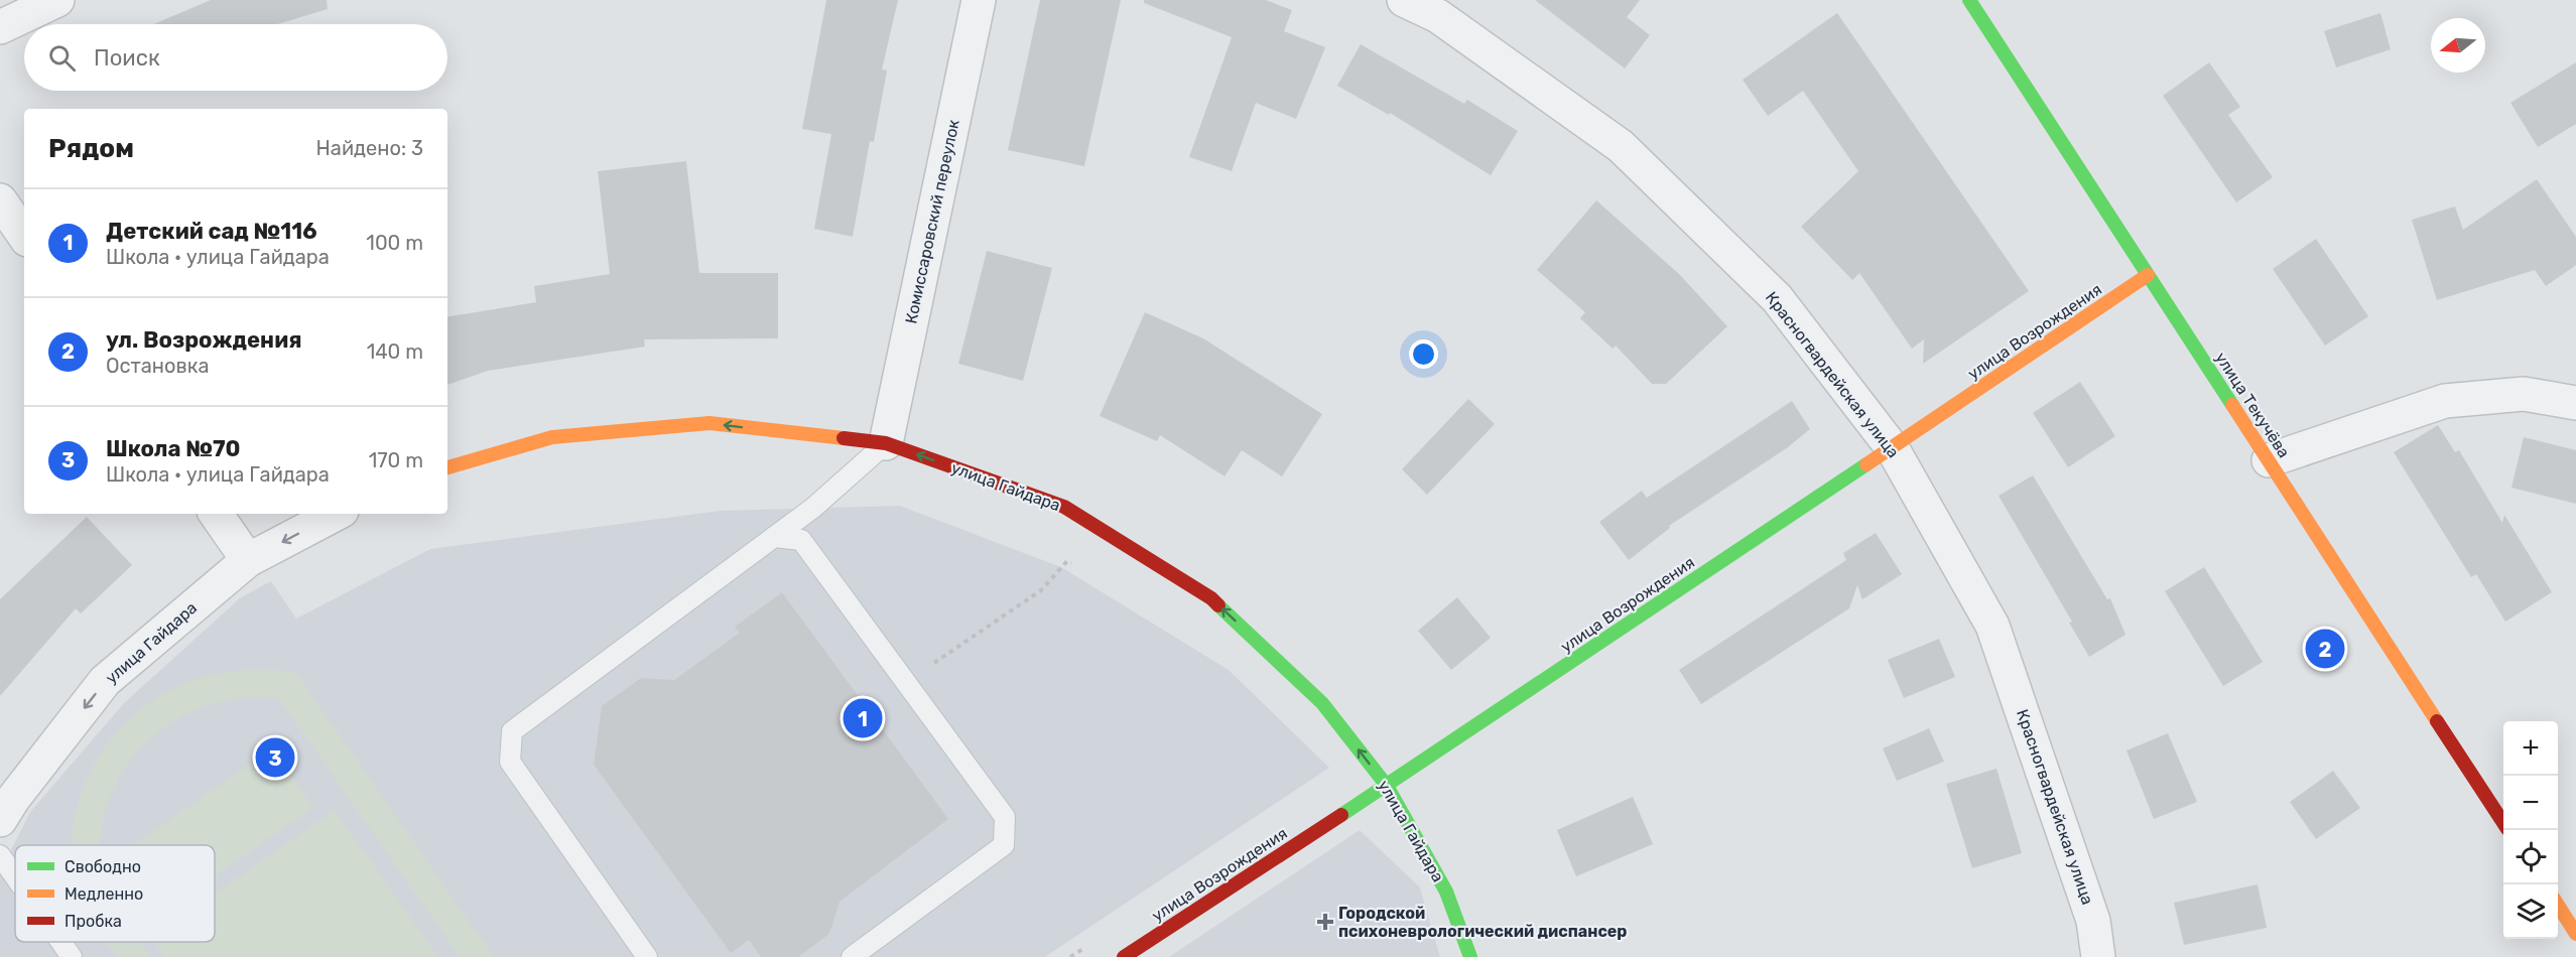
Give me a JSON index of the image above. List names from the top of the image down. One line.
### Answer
{"streets":{"street":["Комиссаровский переулок","улица Возрождения","Красногвардейская улица","улица Текучёва","улица Гайдара"]},"crossings":[["Комиссаровский переулок","улица Гайдара"],["улица Возрождения","Красногвардейская улица"],["улица Возрождения","улица Текучёва"],["улица Возрождения","улица Гайдара"]],"one_way":["улица Гайдара"],"places":{"health":["Городской психоневрологический диспансер"]},"legend":["Свободно","Медленно","Пробка"],"north":"left","page":{"search":"Поиск","heading":["Рядом","Найдено: 3"],"list":[{"mark":"1","name":"Детский сад №116","note":"Школа · улица Гайдара","value":"100 m"},{"mark":"2","name":"ул. Возрождения","note":"Остановка","value":"140 m"},{"mark":"3","name":"Школа №70","note":"Школа · улица Гайдара","value":"170 m"}],"pins":["2","1","3"],"map_buttons":["+","−"]}}
